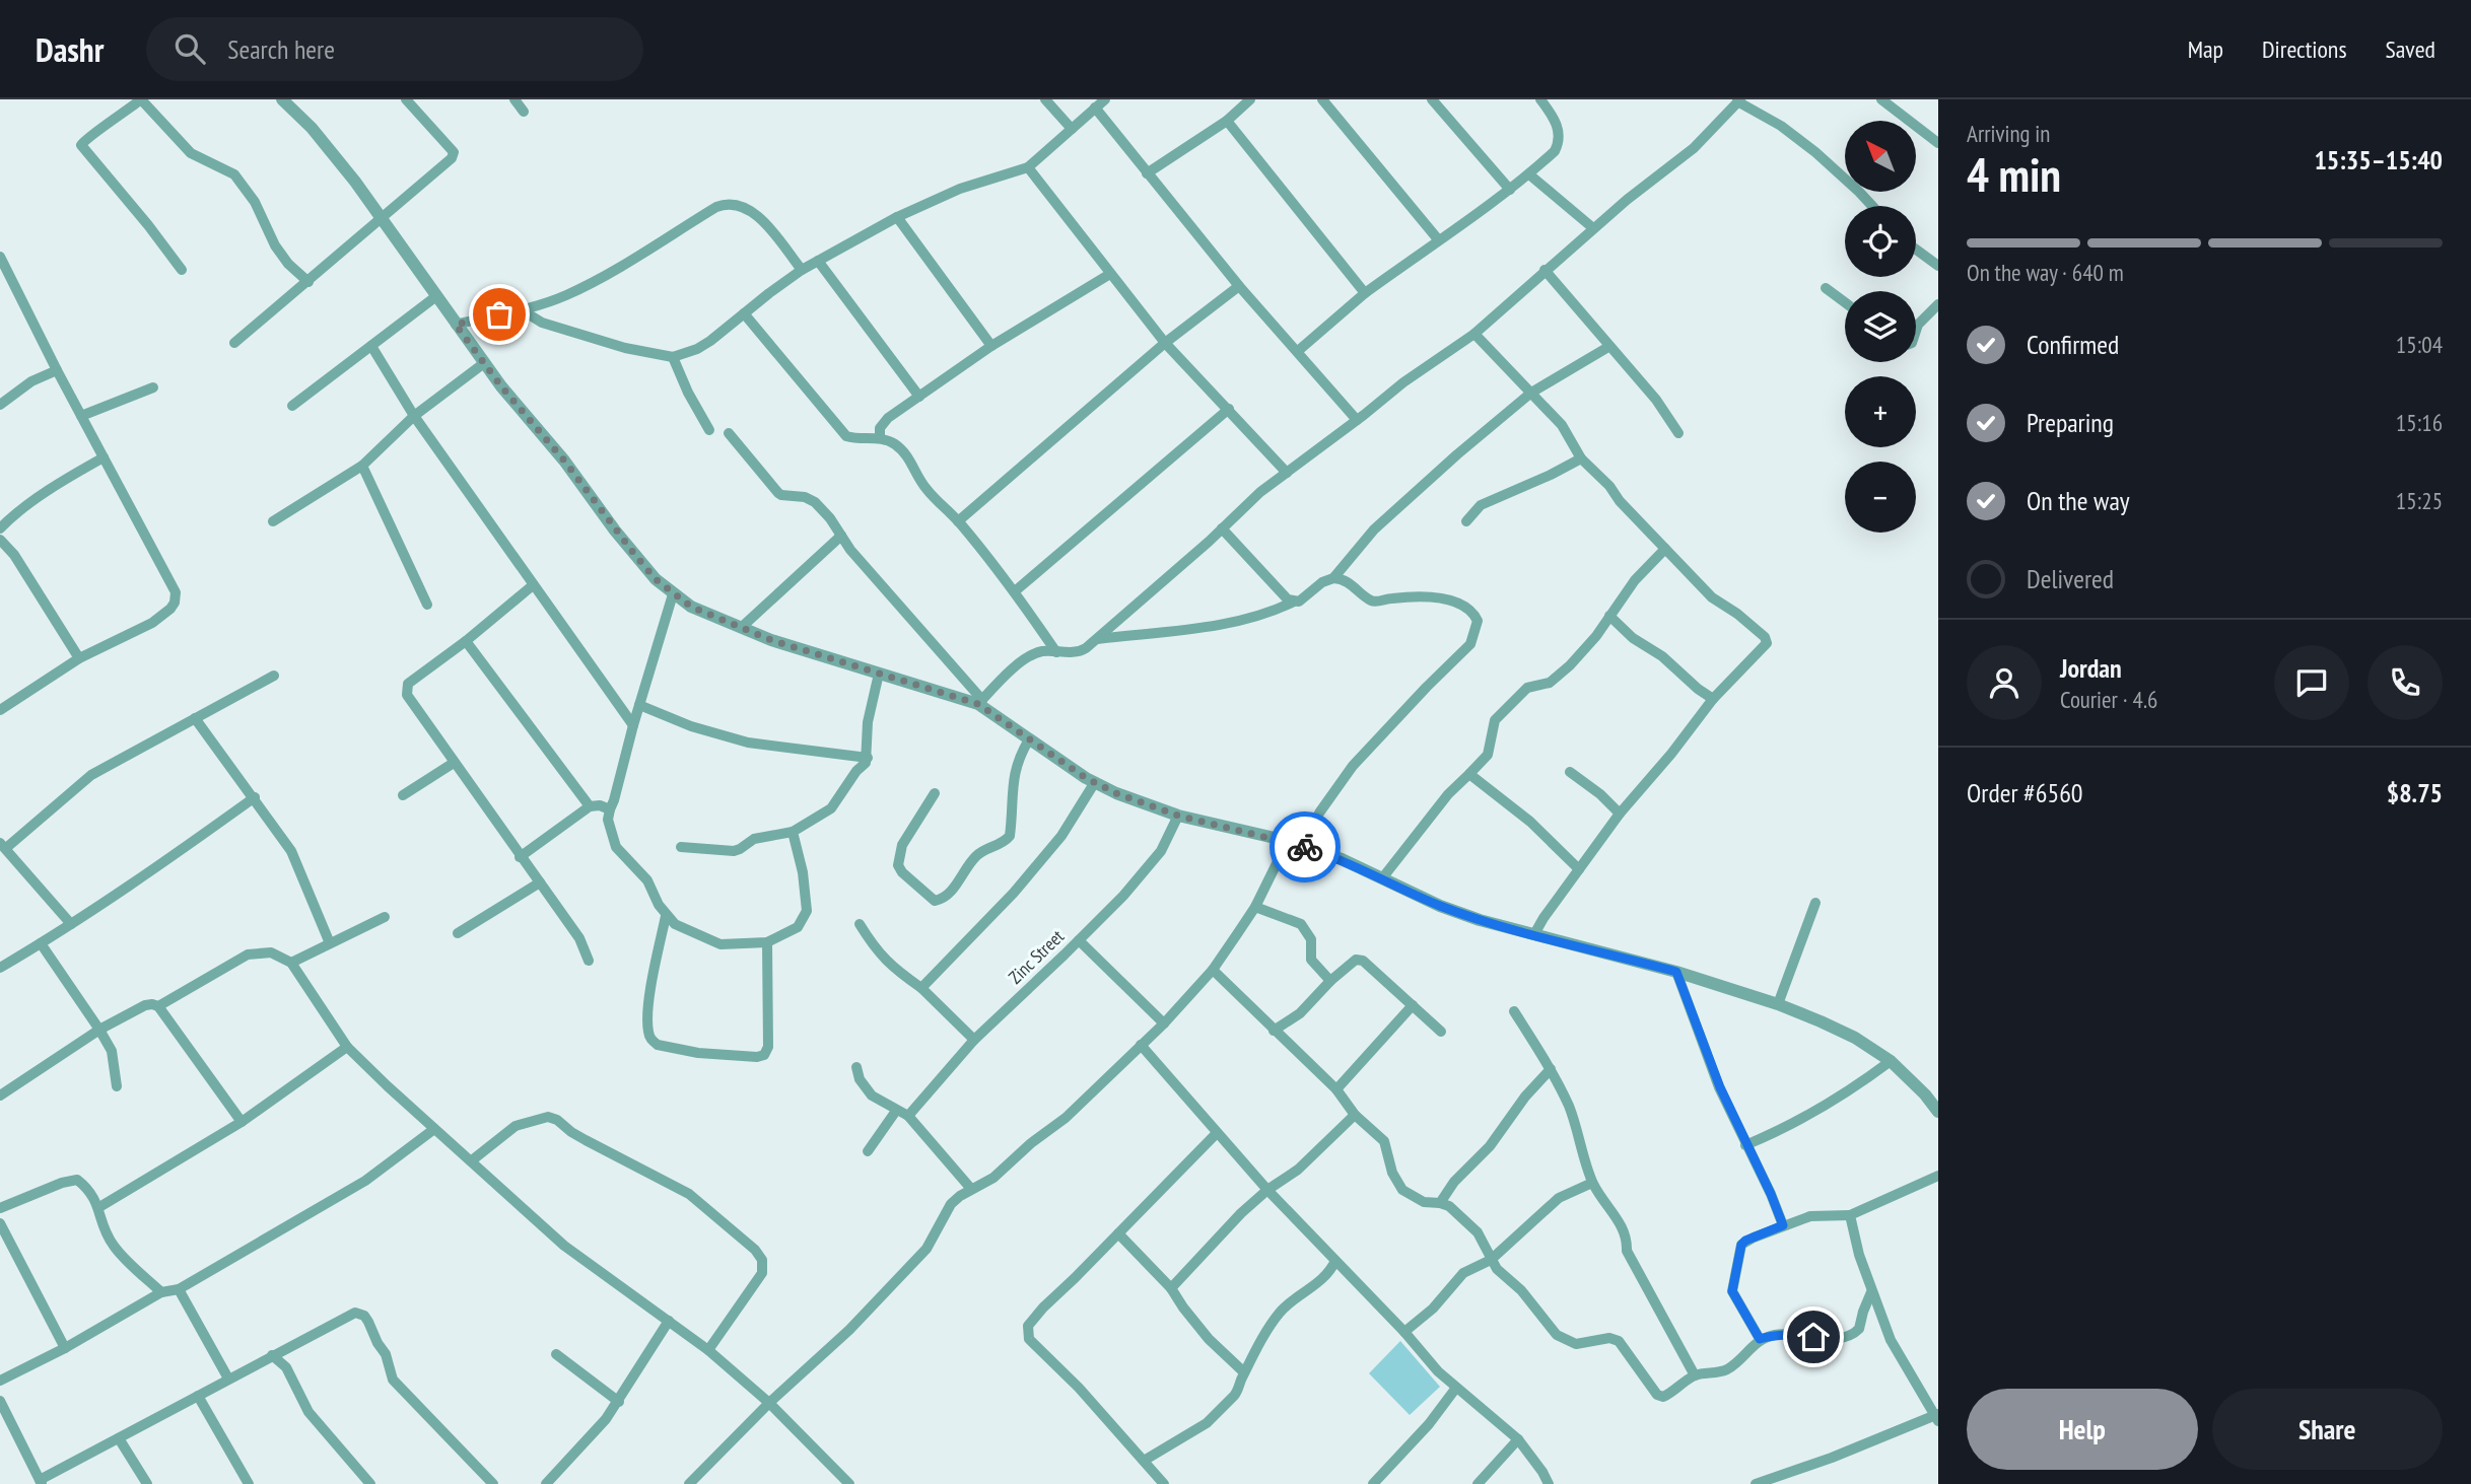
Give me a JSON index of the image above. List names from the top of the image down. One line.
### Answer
{"streets":{"street":["Zinc Street"]},"north":"top left","page":{"header":"Dashr","search":"Search here","nav":["Map","Directions","Saved"],"heading":["4 min","Arriving in","15:35–15:40"],"panel":["Jordan","Courier · 4.6","Order #6560","$8.75"],"map_buttons":["+","−"],"bar":"On the way · 640 m","list":[["Confirmed","15:04"],["Preparing","15:16"],["On the way","15:25"],"Delivered"],"buttons":["Help","Share"]}}
